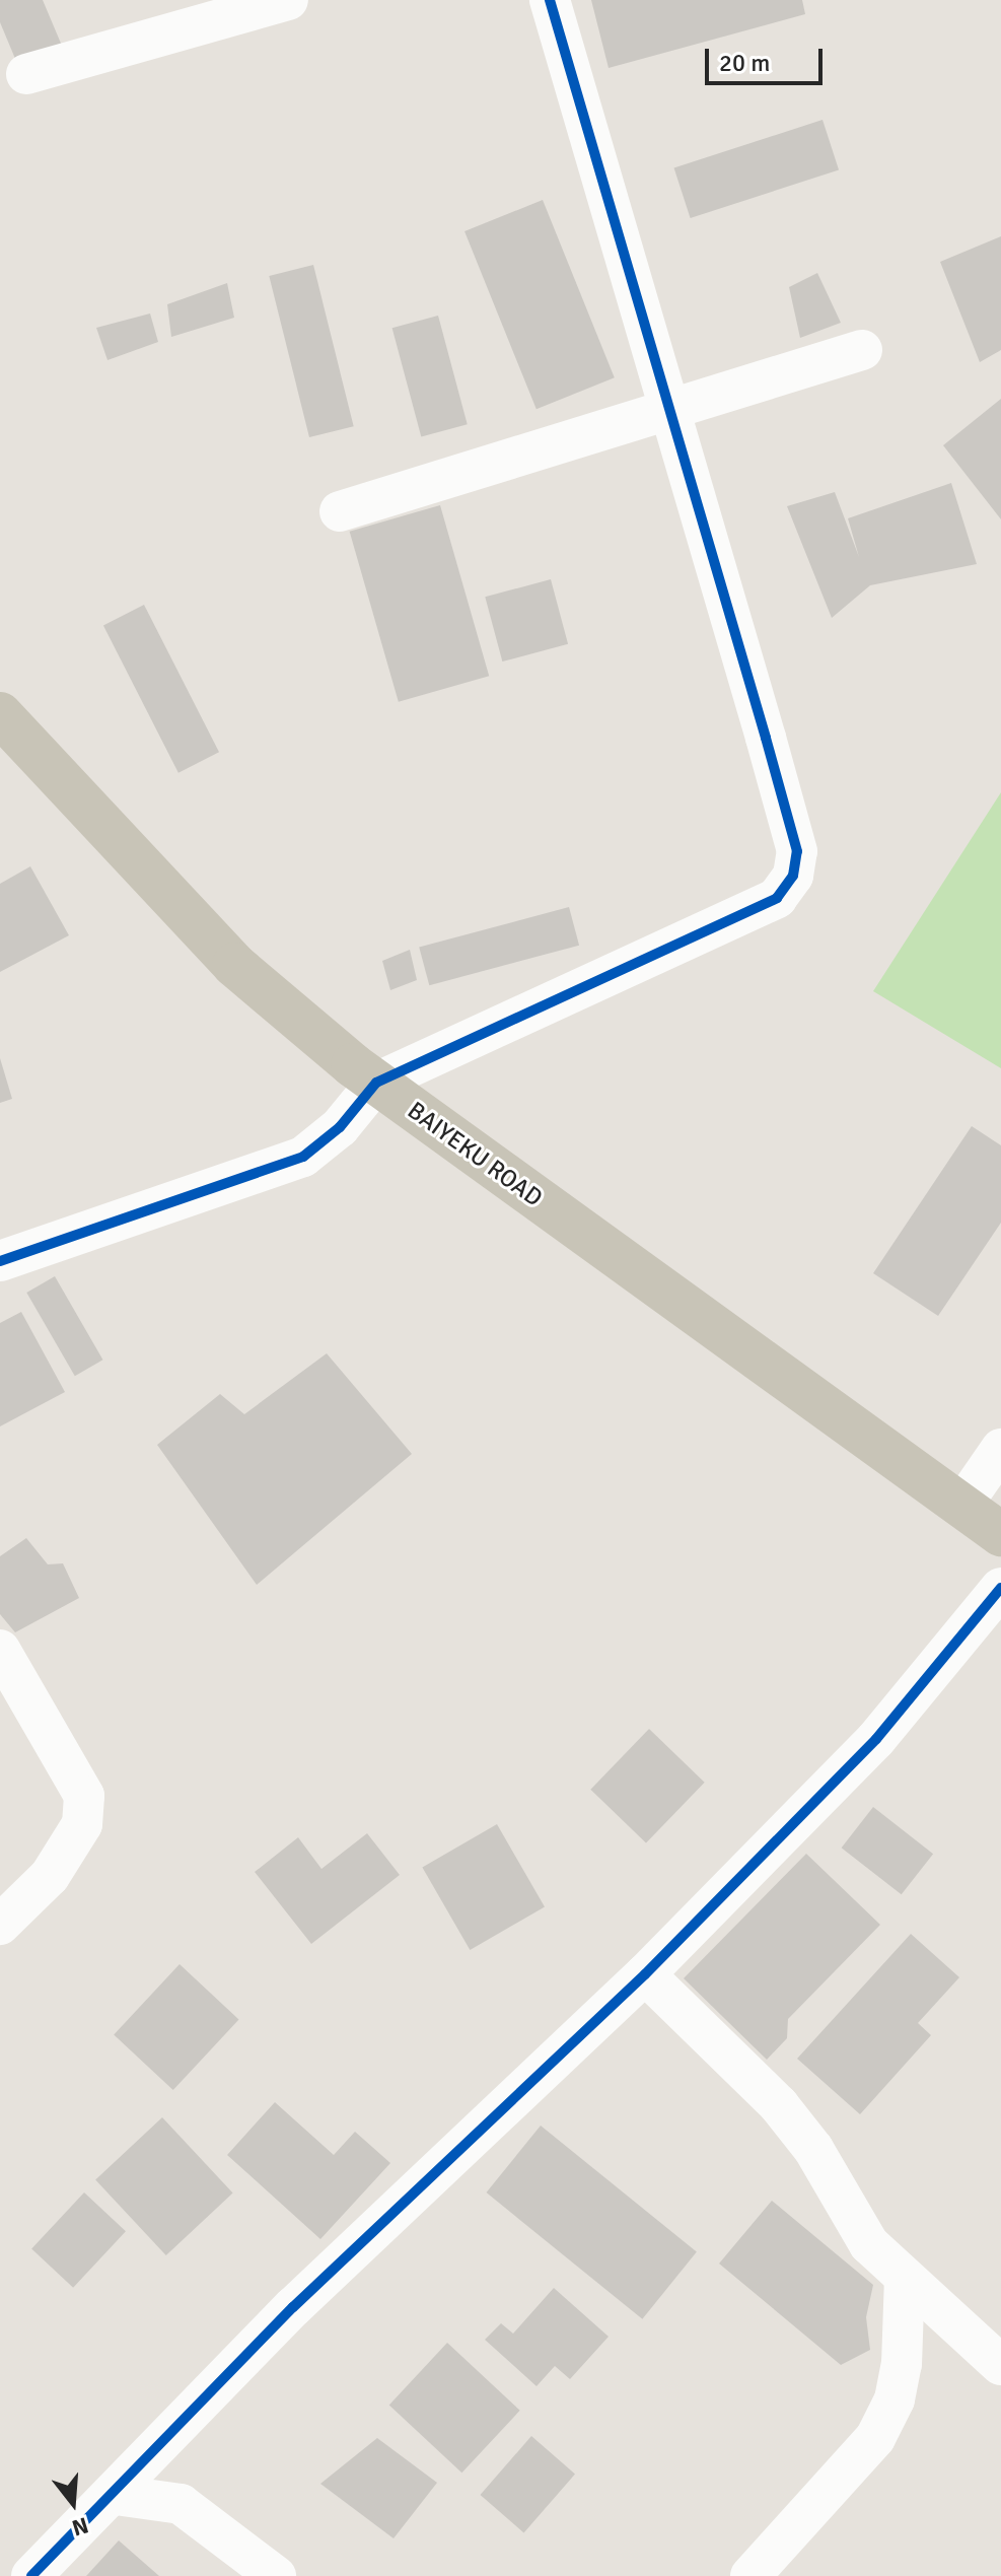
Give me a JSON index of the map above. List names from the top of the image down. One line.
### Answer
{"streets":{"main road":["BAIYEKU ROAD"]},"scale_bar":"20 m","north":"bottom"}
